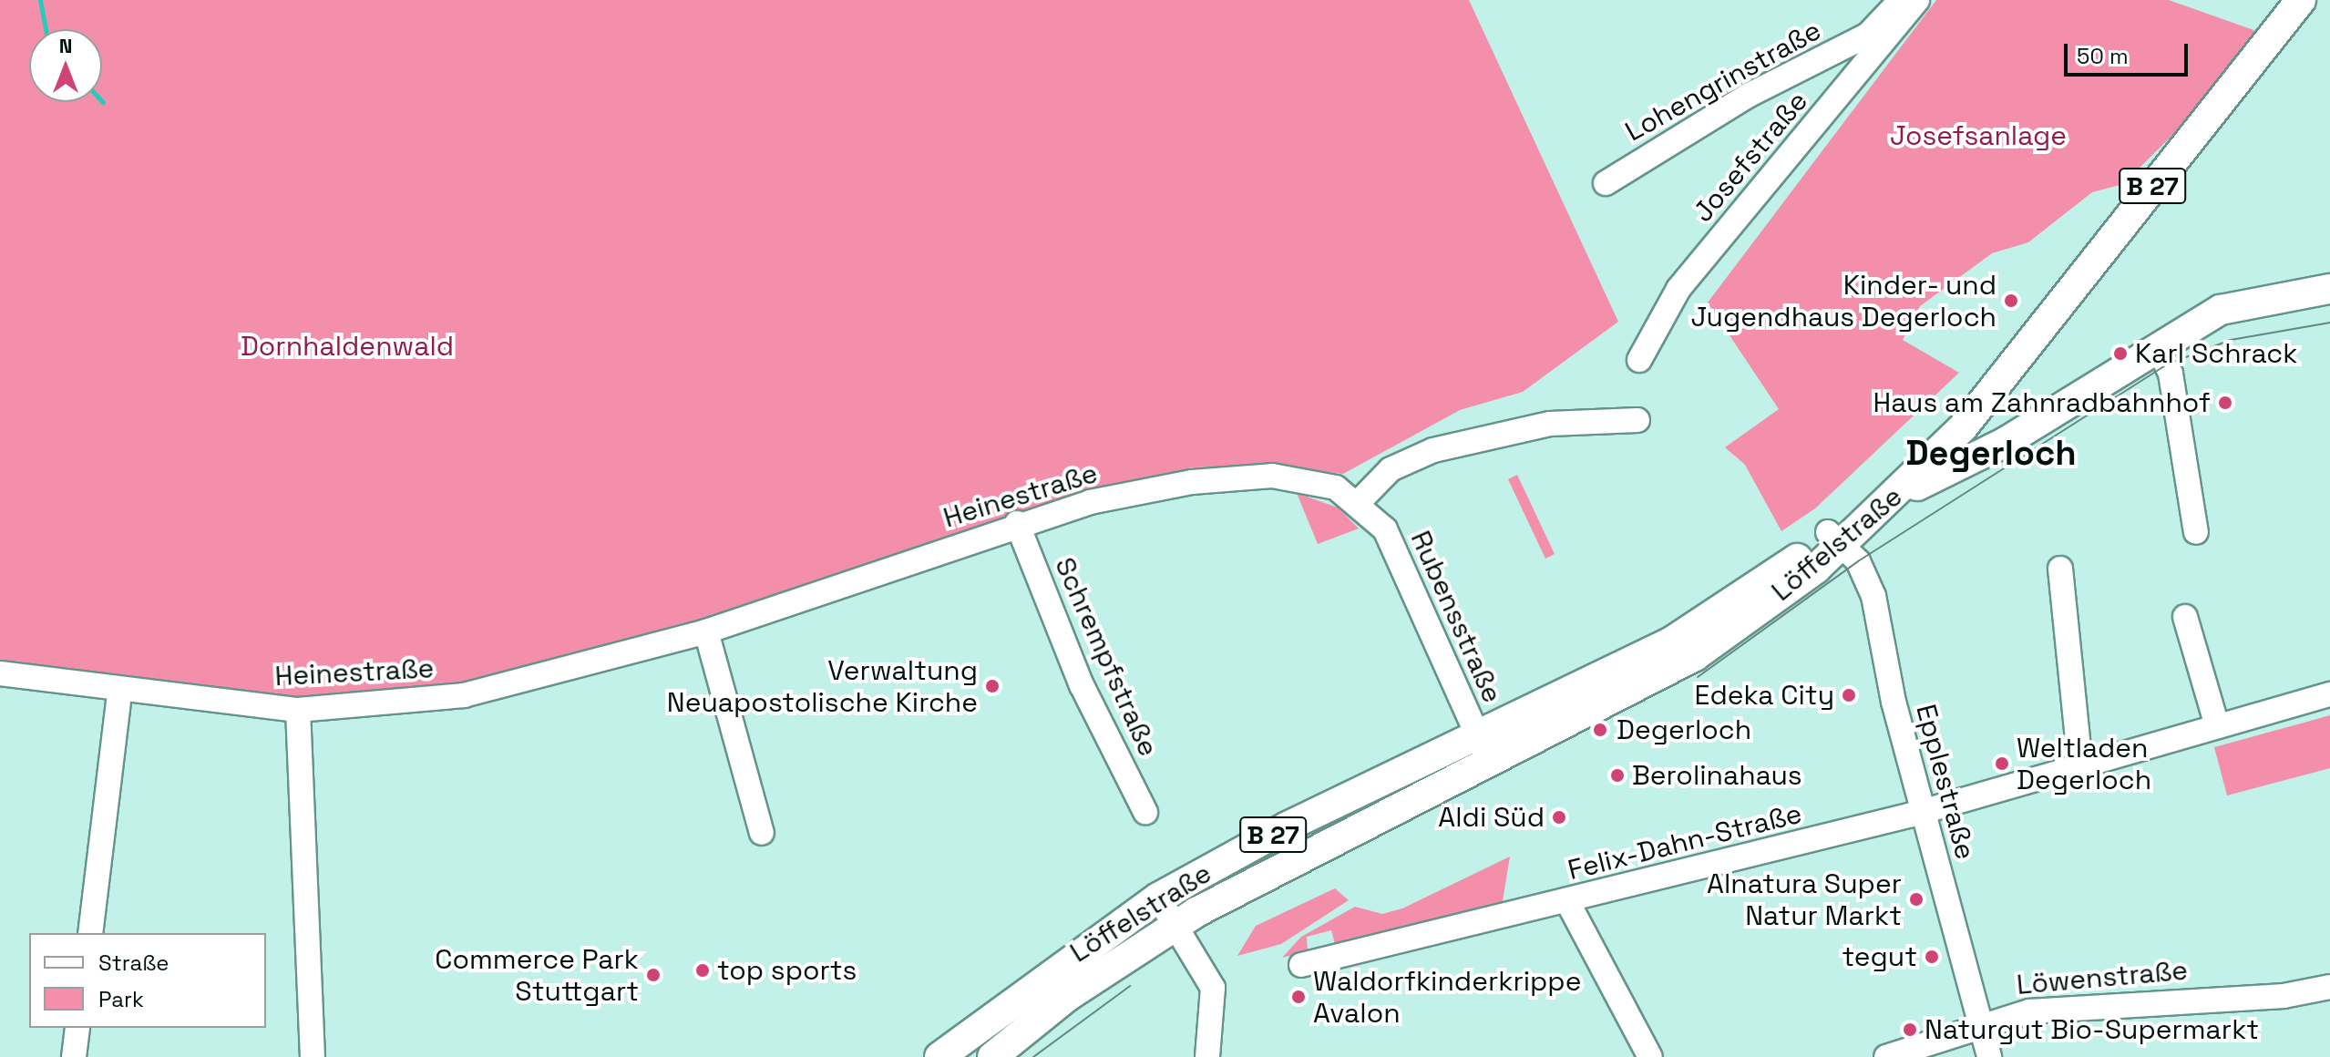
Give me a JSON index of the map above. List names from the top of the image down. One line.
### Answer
{"streets":{"main road":["B 27","Löffelstraße"],"street":["Lohengrinstraße","Josefstraße","Heinestraße","Rubensstraße","Schrempfstraße","Epplestraße","Felix-Dahn-Straße","Löwenstraße"]},"crossings":[["B 27","Löffelstraße"],["Heinestraße","Rubensstraße"],["Heinestraße","Schrempfstraße"],["Löffelstraße","Rubensstraße"],["Löffelstraße","Epplestraße"],["Epplestraße","Felix-Dahn-Straße"],["Epplestraße","Löwenstraße"]],"districts":["Degerloch"],"parks":["Josefsanlage","Dornhaldenwald"],"places":["Kinder- und Jugendhaus Degerloch","Karl Schrack","Haus am Zahnradbahnhof","Verwaltung Neuapostolische Kirche","Edeka City","Degerloch","Weltladen Degerloch","Berolinahaus","Aldi Süd","Alnatura Super Natur Markt","tegut","top sports","Commerce Park Stuttgart","Waldorfkinderkrippe Avalon","Naturgut Bio-Supermarkt"],"legend":["Straße","Park"],"scale_bar":"50 m","north":"top"}
